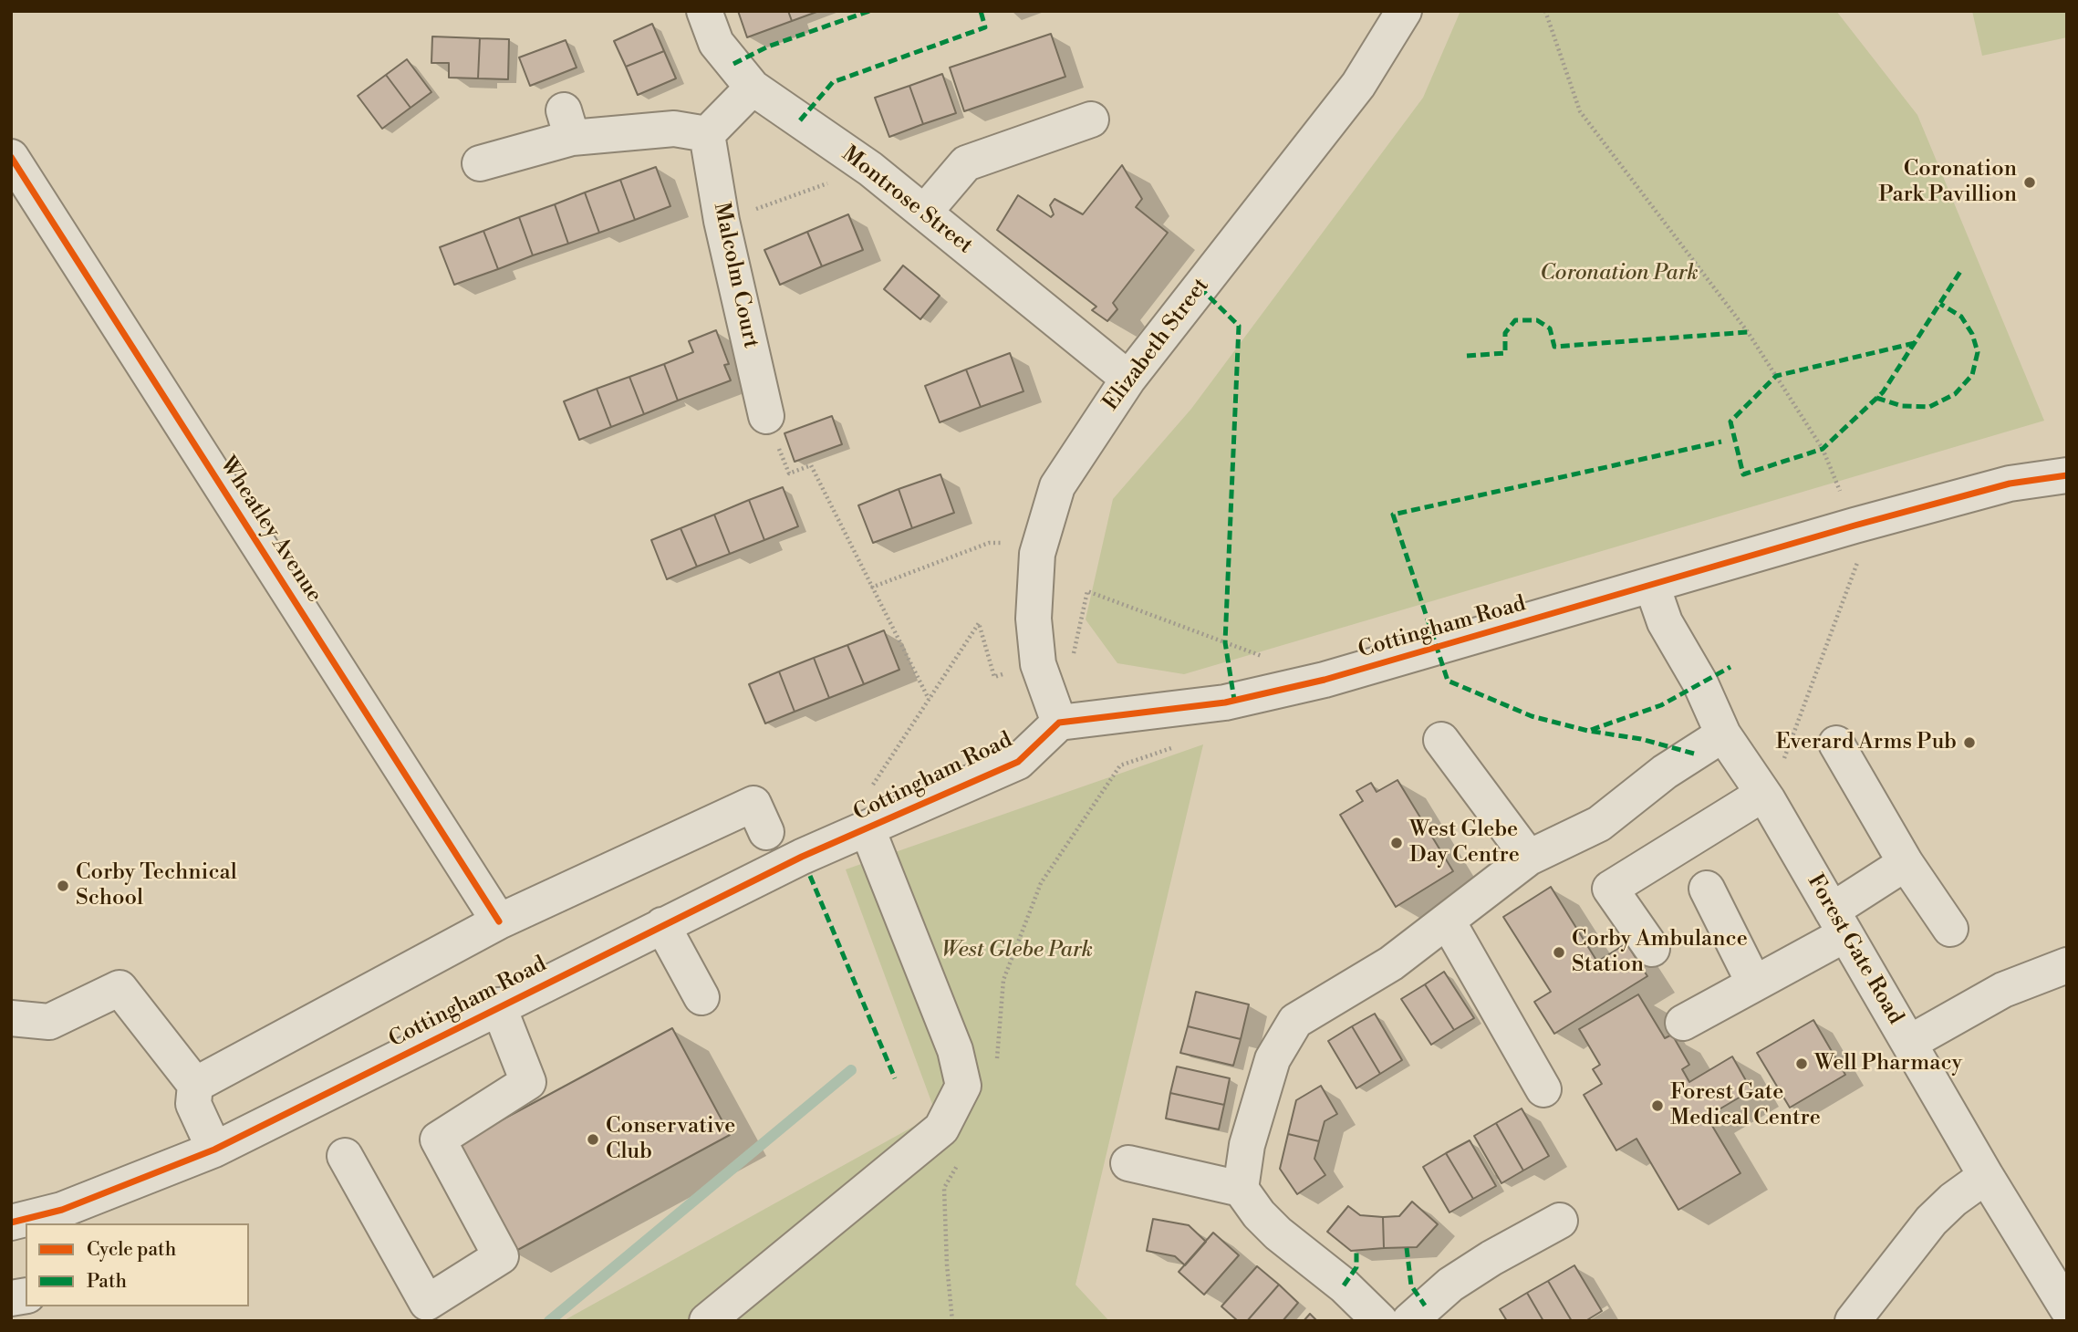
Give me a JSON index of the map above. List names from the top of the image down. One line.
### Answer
{"streets":{"street":["Montrose Street","Malcolm Court","Elizabeth Street","Wheatley Avenue","Cottingham Road","Forest Gate Road"]},"crossings":[["Montrose Street","Elizabeth Street"],["Elizabeth Street","Cottingham Road"],["Cottingham Road","Forest Gate Road"]],"parks":["Coronation Park","West Glebe Park"],"places":["Coronation Park Pavillion","Everard Arms Pub","West Glebe Day Centre","Corby Technical School","Corby Ambulance Station","Well Pharmacy","Forest Gate Medical Centre","Conservative Club"],"legend":["Cycle path","Path"]}
